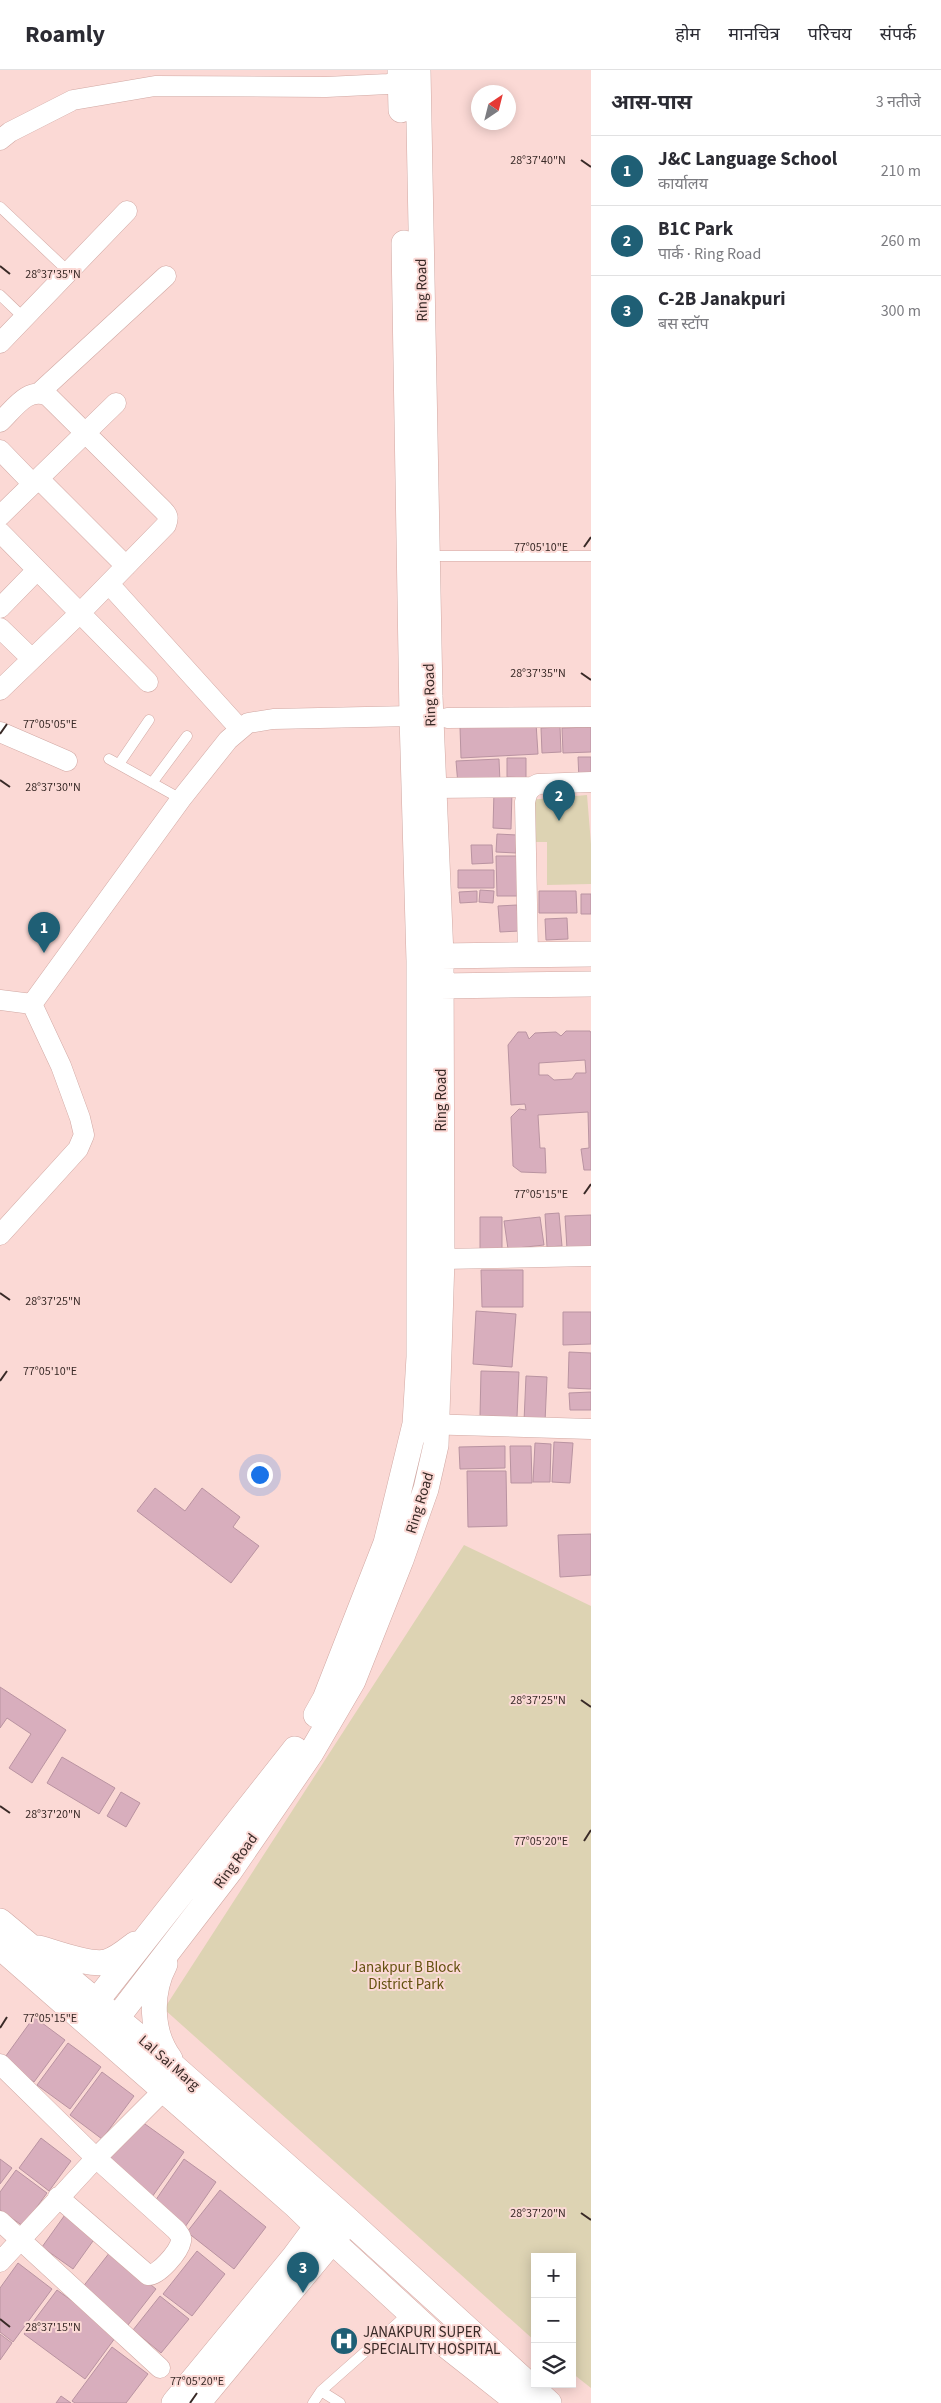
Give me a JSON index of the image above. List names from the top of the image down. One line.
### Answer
{"streets":{"street":["Ring Road","Lal Sai Marg"]},"crossings":[["Ring Road","Lal Sai Marg"]],"parks":["Janakpur B Block District Park"],"places":{"hospital":["JANAKPURI SUPER SPECIALITY HOSPITAL"]},"north":"top right","page":{"header":"Roamly","nav":["होम","मानचित्र","परिचय","संपर्क"],"heading":["आस-पास","3 नतीजे"],"list":[{"mark":"1","name":"J&C Language School","note":"कार्यालय","value":"210 m"},{"mark":"2","name":"B1C Park","note":"पार्क · Ring Road","value":"260 m"},{"mark":"3","name":"C-2B Janakpuri","note":"बस स्टॉप","value":"300 m"}],"pins":["2","1","3"],"map_buttons":["+","−"]},"coordinates":["28°37'40\"N","28°37'35\"N","77°05'10\"E","77°05'05\"E","28°37'30\"N","77°05'15\"E","28°37'25\"N","28°37'20\"N","77°05'20\"E","28°37'15\"N"]}
